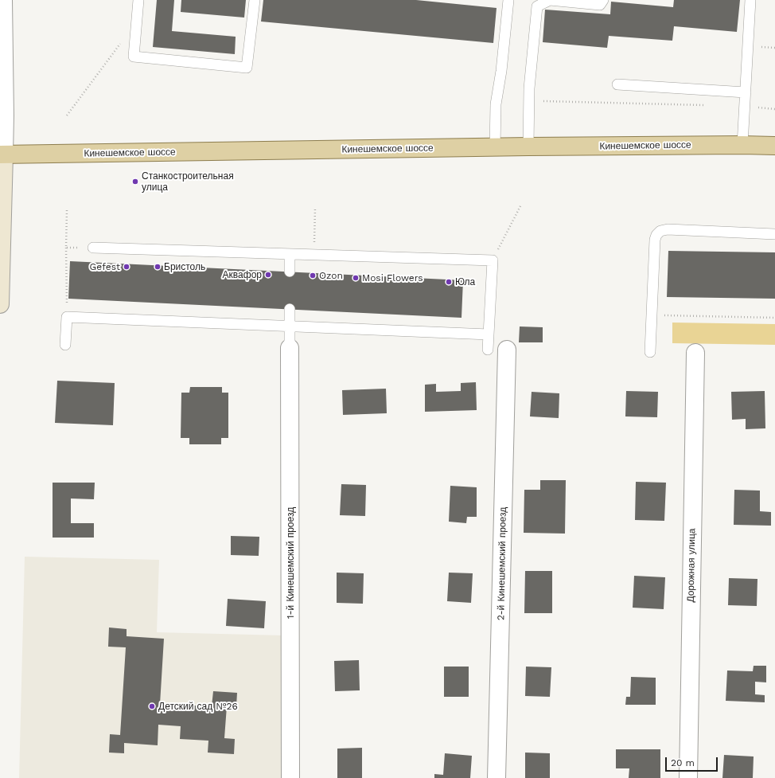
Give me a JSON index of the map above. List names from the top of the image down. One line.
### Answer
{"streets":{"main road":["Кинешемское шоссе"],"street":["1-й Кинешемский проезд","2-й Кинешемский проезд","Дорожная улица"]},"places":["Станкостроительная улица","Gefest","Бристоль","Аквафор","Ozon","Mosi Flowers","Юла","Детский сад №26"],"scale_bar":"20 m"}
